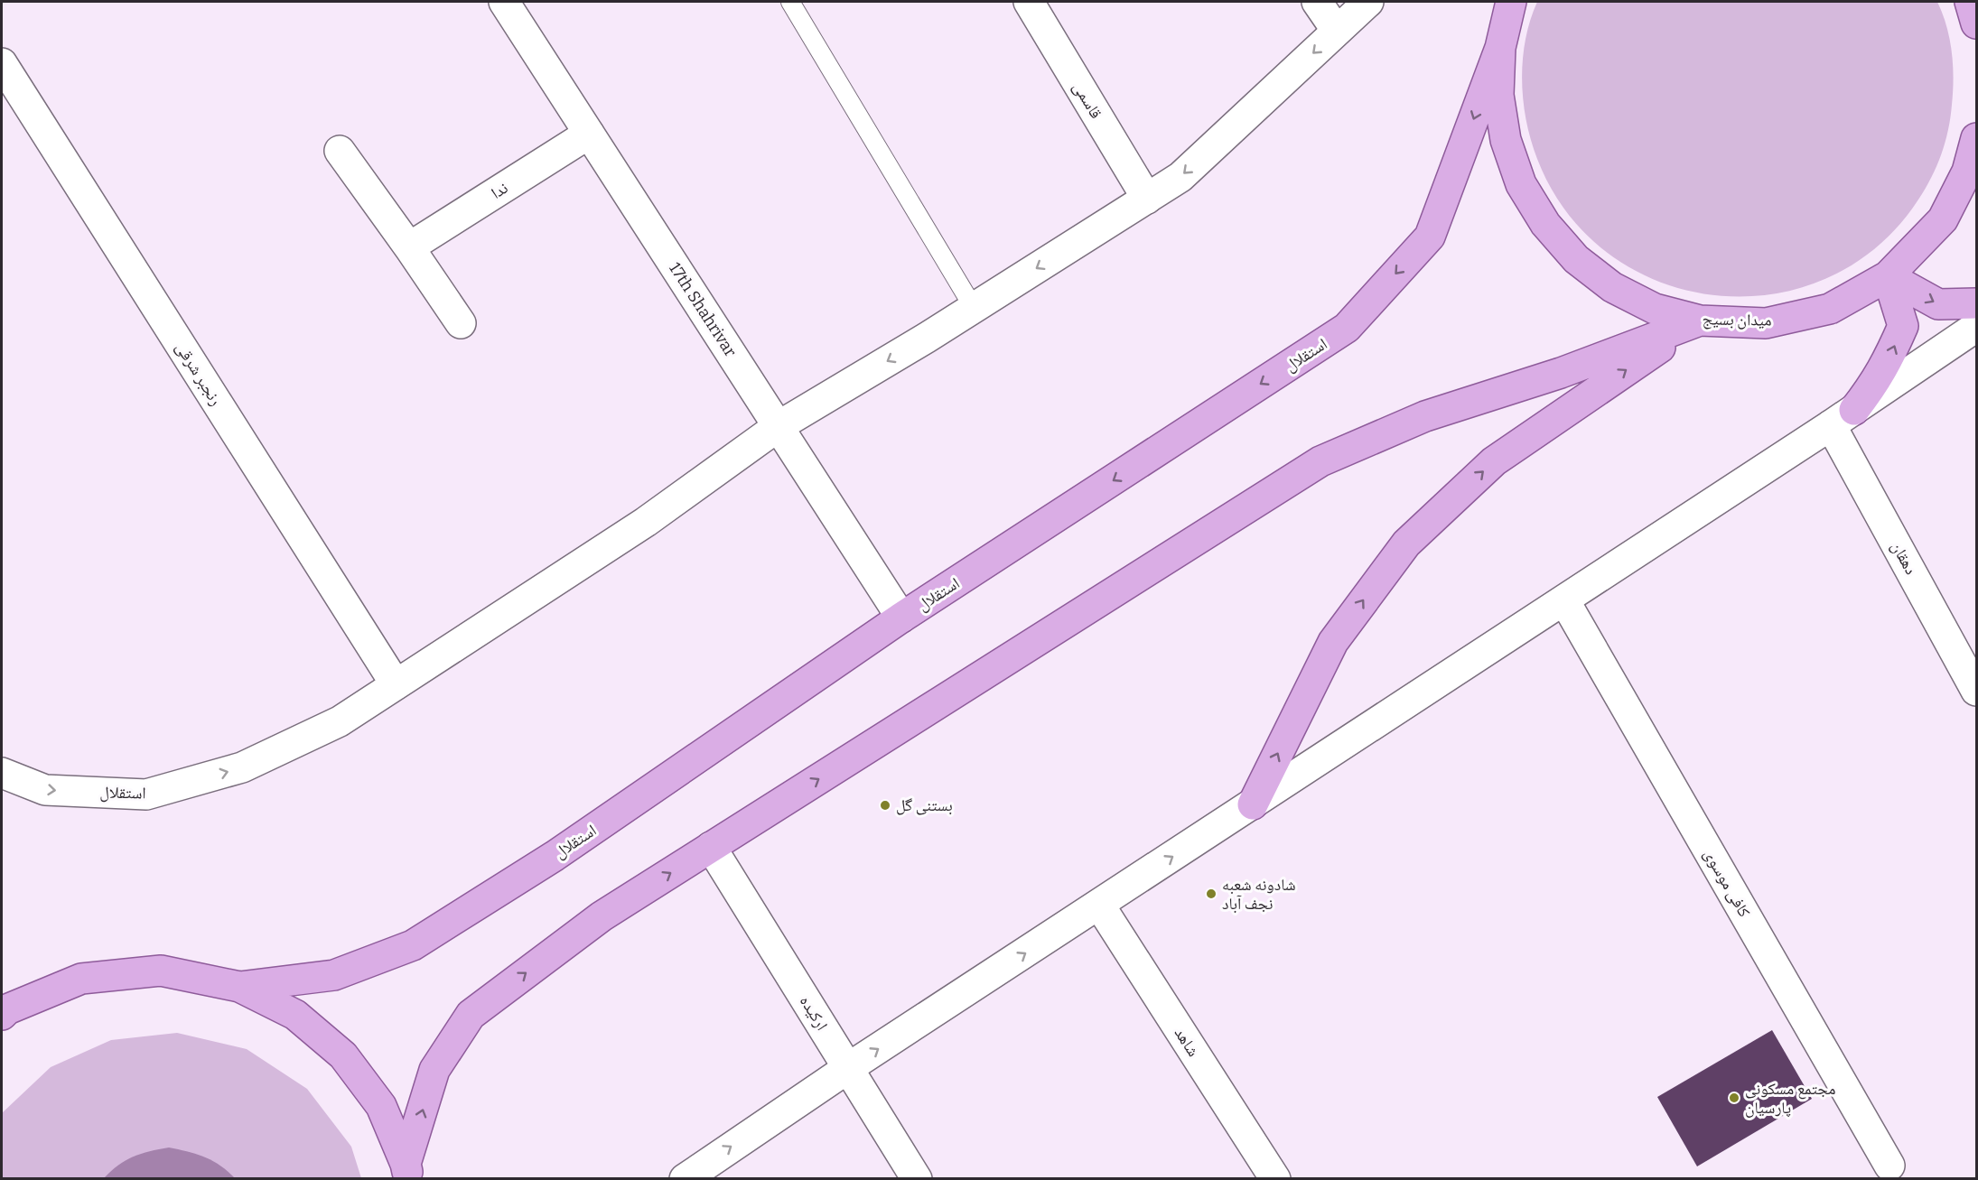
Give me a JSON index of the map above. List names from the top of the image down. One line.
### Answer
{"streets":{"main road":["میدان بسیج","استقلال"],"street":["قاسمی","ندا","17th Shahrivar","رنجبر شرقی","دهقان","کافی موسوی","ارکیده","شاهد"]},"crossings":[["قاسمی","استقلال"],["ندا","17th Shahrivar"],["17th Shahrivar","استقلال"],["میدان بسیج","استقلال"],["استقلال","رنجبر شرقی"]],"places":["بستنی گل","شادونه شعبه نجف آباد","مجتمع مسکونی پارسیان"]}
